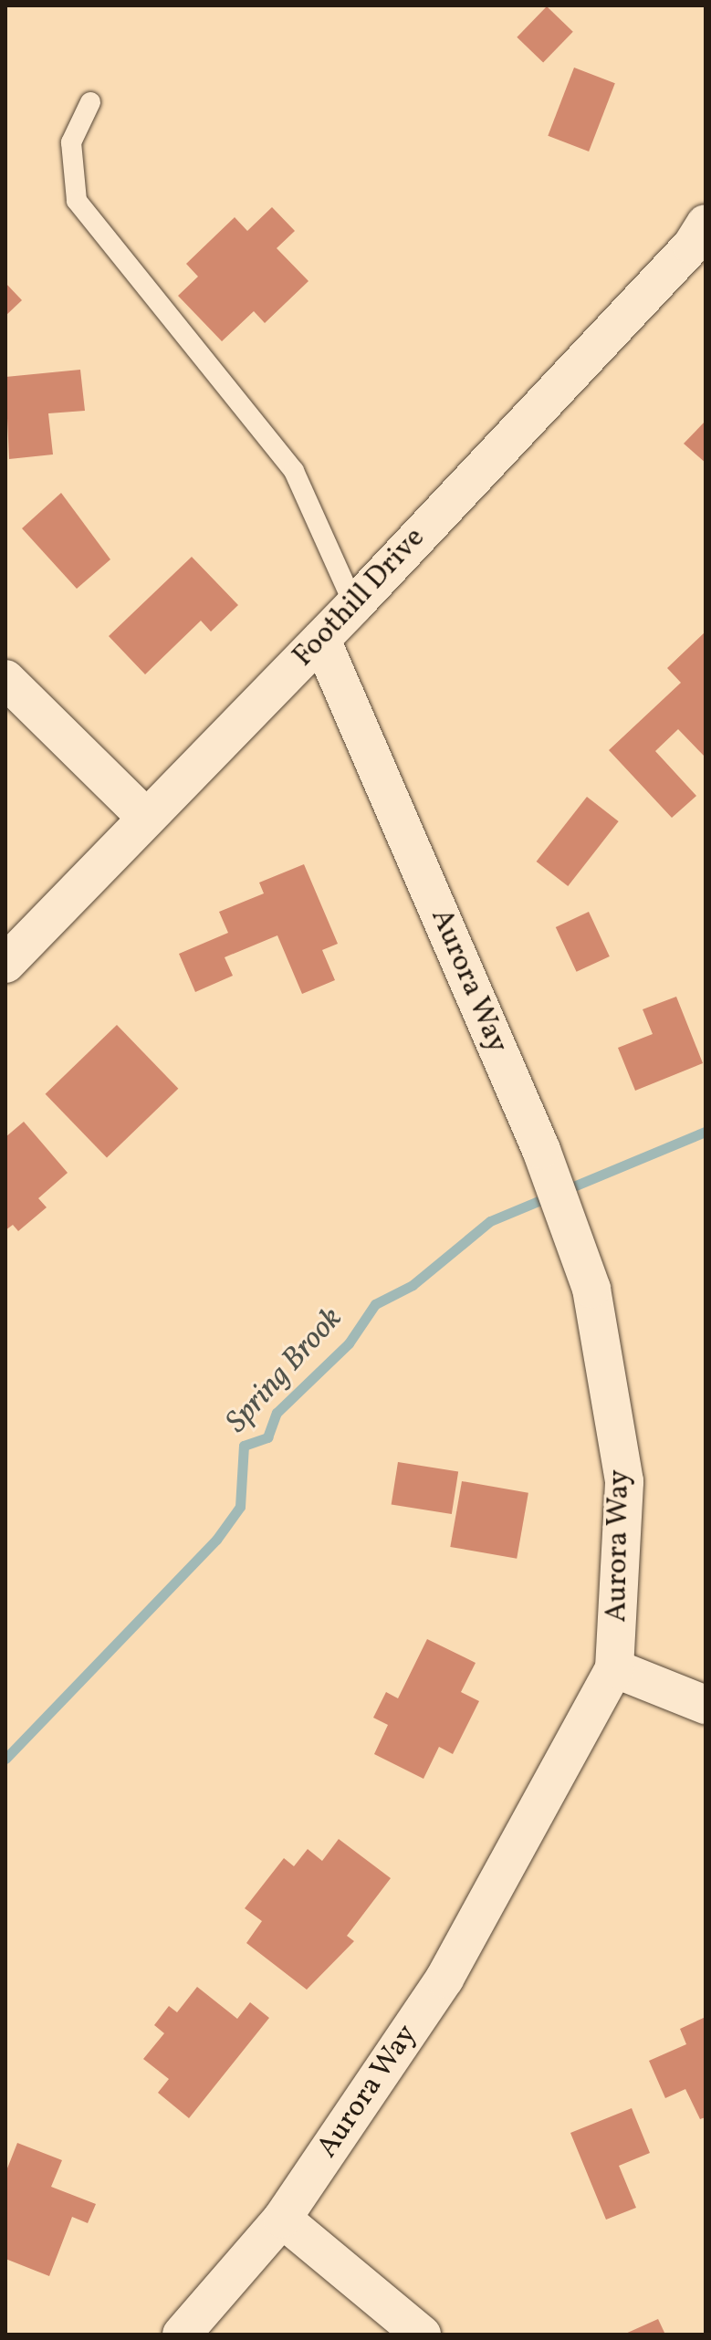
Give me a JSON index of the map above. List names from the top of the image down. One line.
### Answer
{"streets":{"street":["Foothill Drive","Aurora Way"]},"crossings":[["Foothill Drive","Aurora Way"]],"water":["Spring Brook"]}
